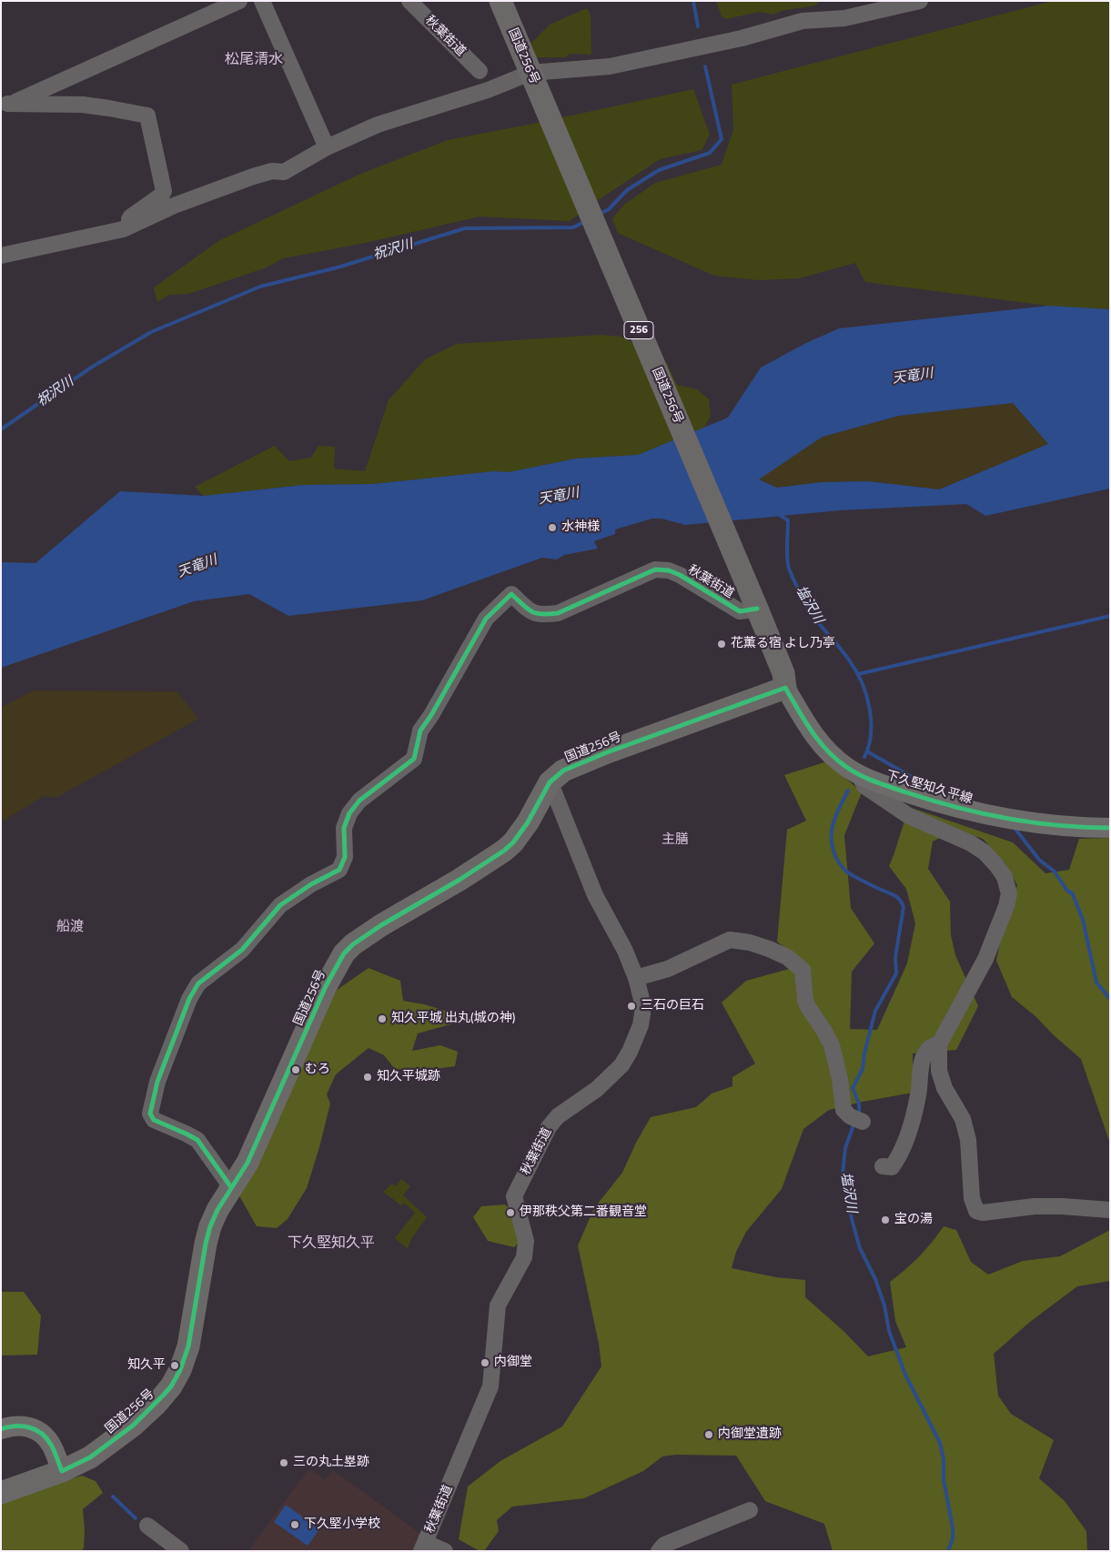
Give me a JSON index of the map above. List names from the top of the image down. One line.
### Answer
{"streets":{"highway":["国道256号","256"],"main road":["下久堅知久平線"],"street":["秋葉街道"]},"crossings":[["秋葉街道","国道256号"],["国道256号","下久堅知久平線"]],"districts":["松尾清水","主膳","船渡","下久堅知久平"],"water":["祝沢川","天竜川","塩沢川"],"places":["水神様","花薫る宿 よし乃亭","三石の巨石","知久平城 出丸(城の神)","むろ","知久平城跡","伊那秩父第二番観音堂","宝の湯","内御堂","知久平","内御堂遺跡","三の丸土塁跡","下久堅小学校"]}
